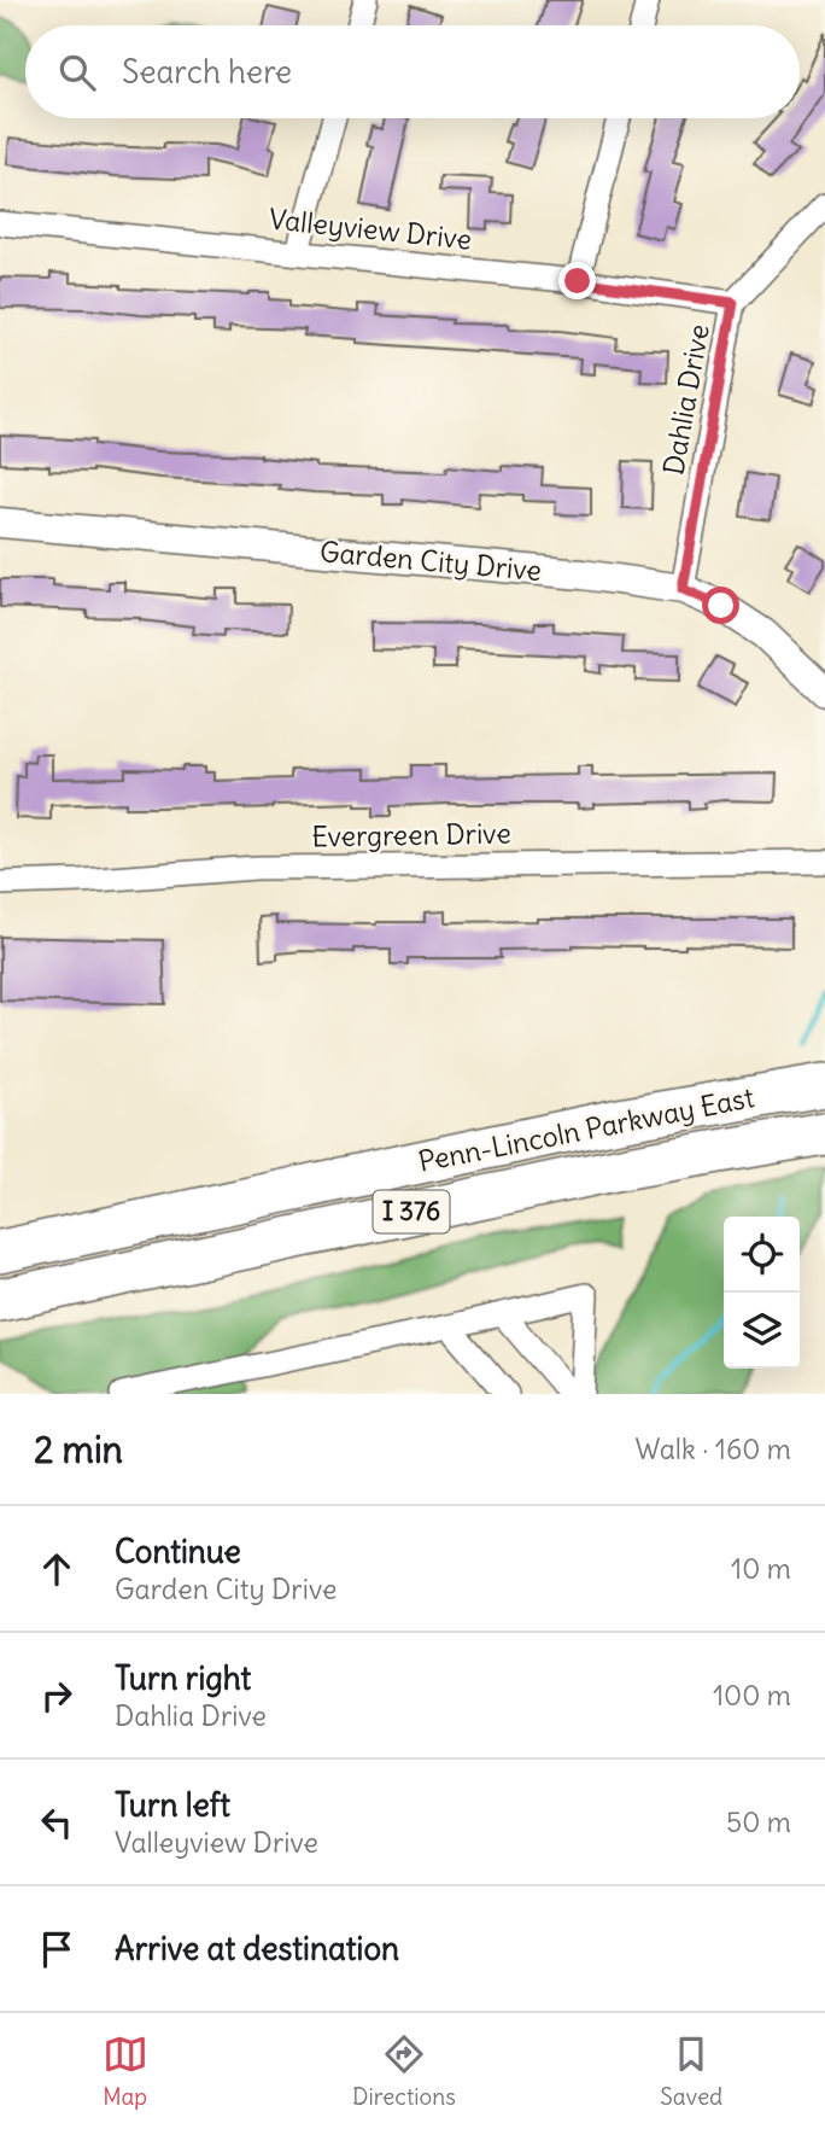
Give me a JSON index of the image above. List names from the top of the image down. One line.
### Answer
{"streets":{"highway":["Penn-Lincoln Parkway East","I 376"],"street":["Valleyview Drive","Dahlia Drive","Garden City Drive","Evergreen Drive"]},"crossings":[["Valleyview Drive","Dahlia Drive"],["Dahlia Drive","Garden City Drive"]],"page":{"search":"Search here","heading":["2 min","Walk · 160 m"],"list":[["Continue","Garden City Drive","10 m"],["Turn right","Dahlia Drive","100 m"],["Turn left","Valleyview Drive","50 m"],"Arrive at destination"],"nav":["Map","Directions","Saved"]}}
